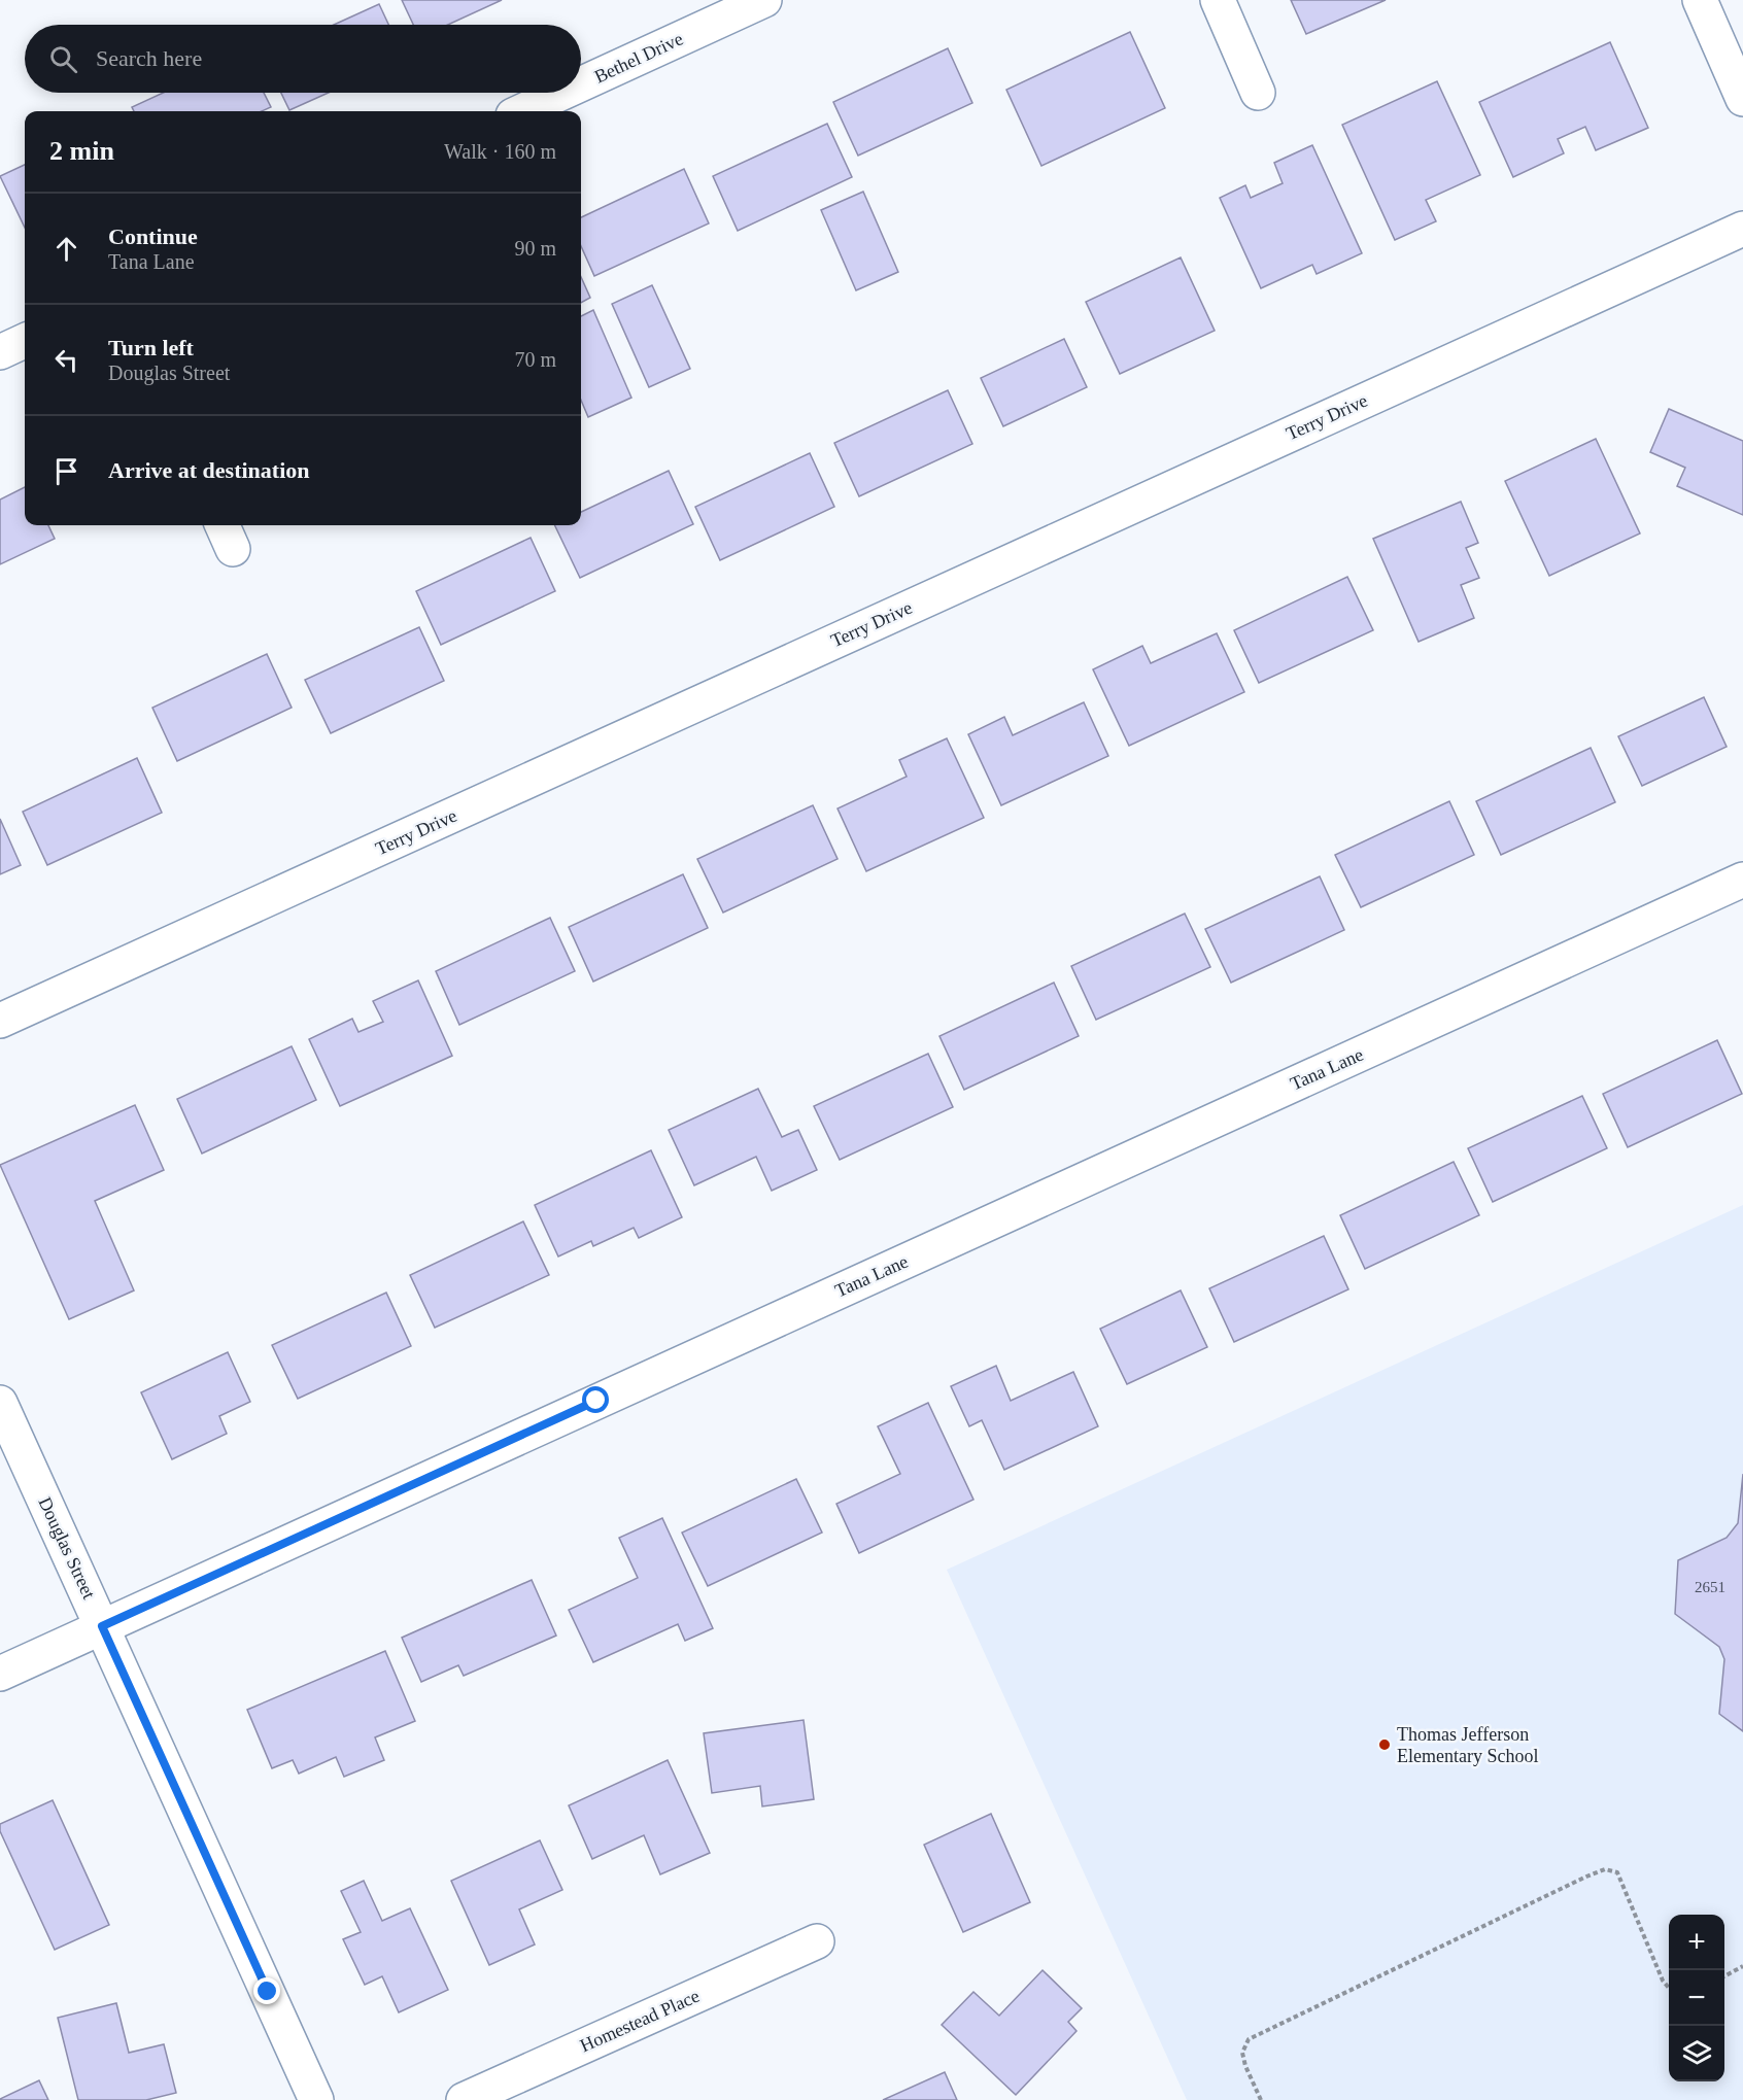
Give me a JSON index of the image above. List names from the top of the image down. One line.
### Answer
{"streets":{"street":["Bethel Drive","Terry Drive","Tana Lane","Douglas Street","Homestead Place"]},"crossings":[["Tana Lane","Douglas Street"]],"places":["Thomas Jefferson Elementary School"],"house_numbers":["2651"],"page":{"search":"Search here","heading":["2 min","Walk · 160 m"],"list":[["Continue","Tana Lane","90 m"],["Turn left","Douglas Street","70 m"],"Arrive at destination"],"map_buttons":["+","−"]}}
